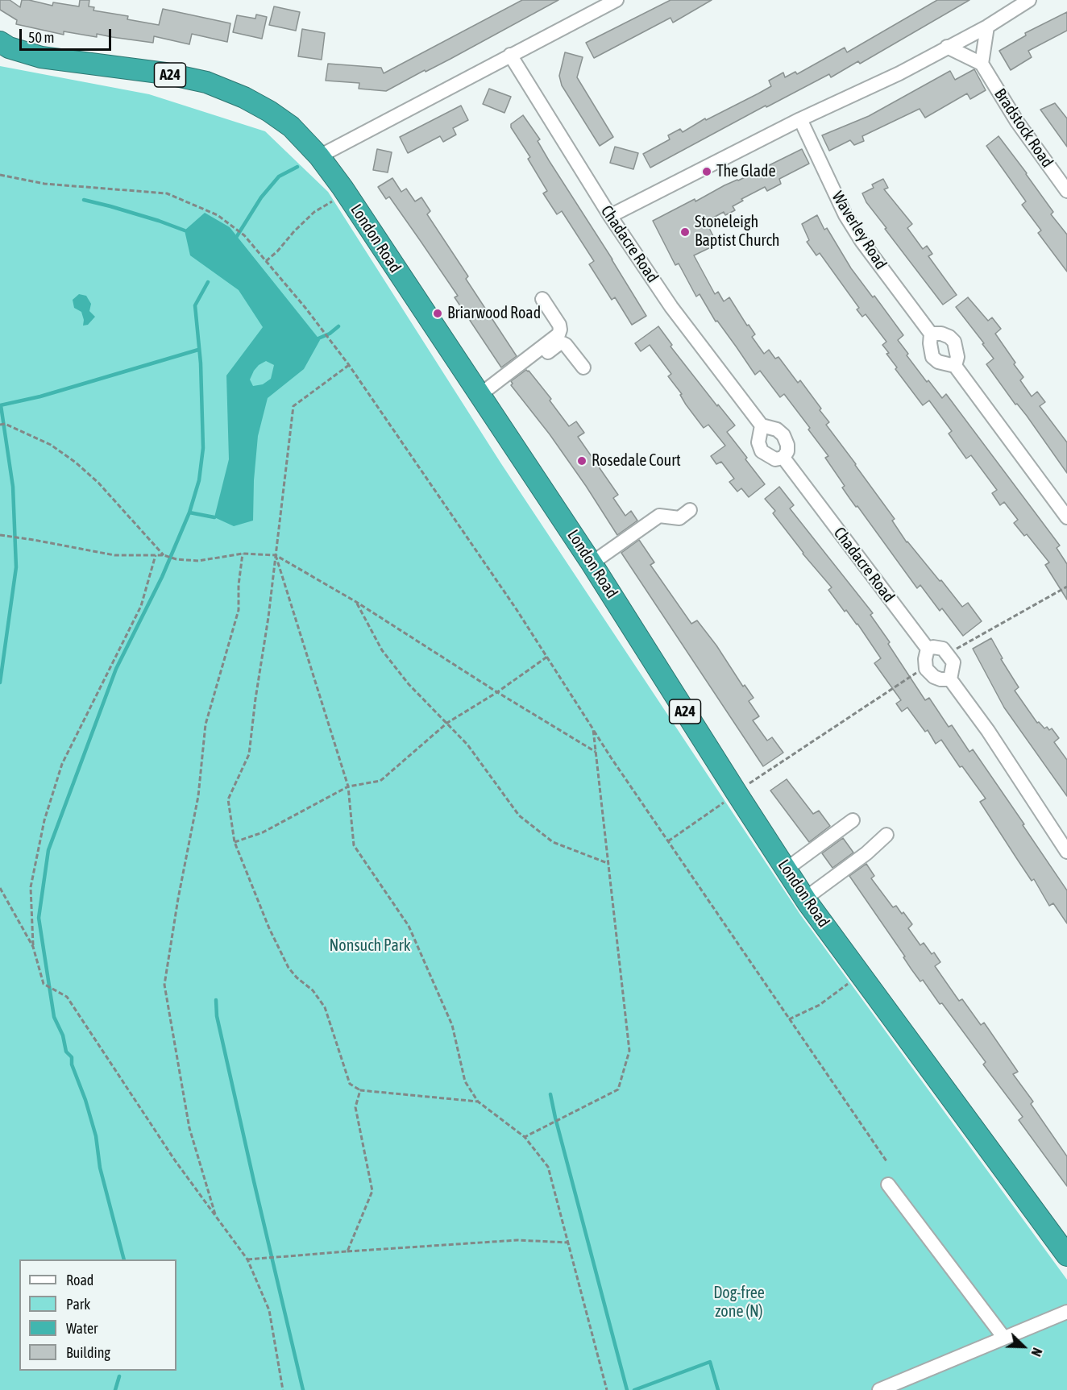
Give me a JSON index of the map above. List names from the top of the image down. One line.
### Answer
{"streets":{"highway":["A24","London Road"],"street":["Bradstock Road","Waverley Road","Chadacre Road"]},"parks":["Nonsuch Park","Dog-free zone (N)"],"places":["The Glade","Stoneleigh Baptist Church","Briarwood Road","Rosedale Court"],"legend":["Road","Park","Water","Building"],"scale_bar":"50 m","north":"bottom right"}
